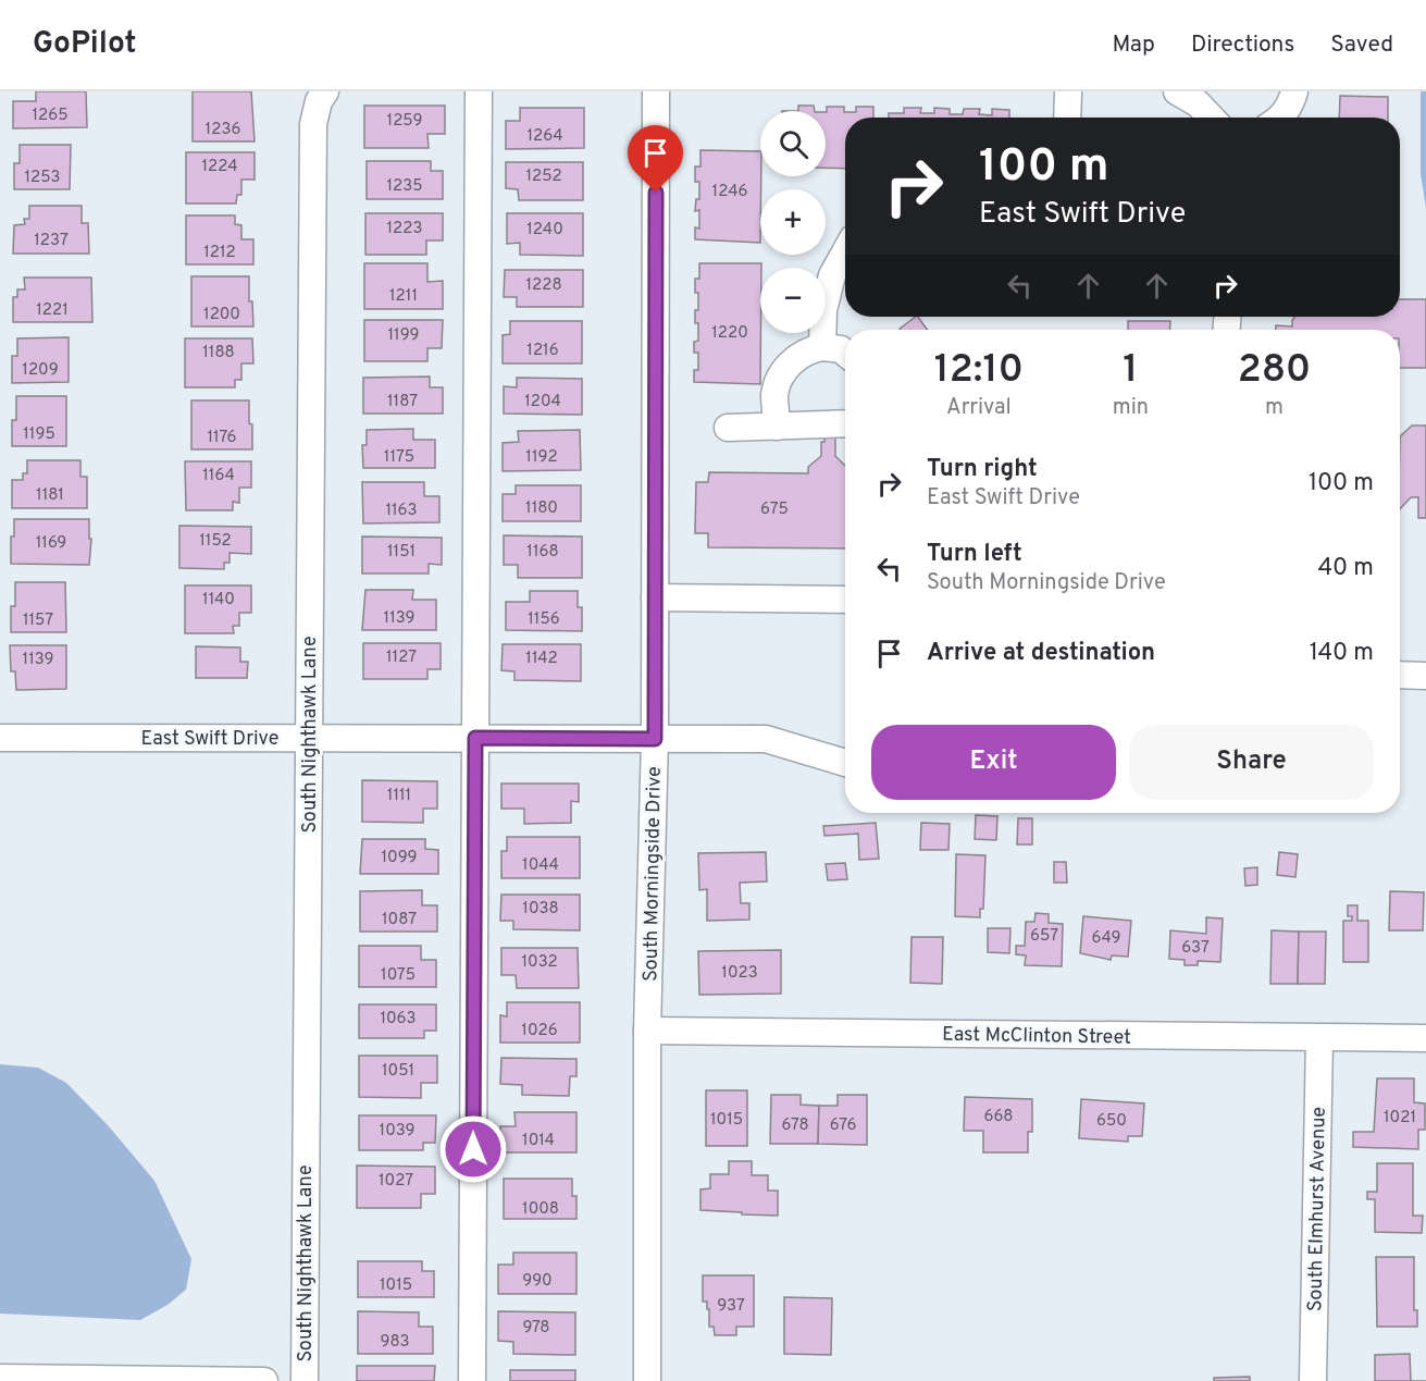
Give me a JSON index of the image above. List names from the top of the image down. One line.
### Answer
{"streets":{"street":["South Nighthawk Lane","East Swift Drive","South Morningside Drive","East McClinton Street","South Elmhurst Avenue"]},"crossings":[["South Nighthawk Lane","East Swift Drive"],["East Swift Drive","South Morningside Drive"],["South Morningside Drive","East McClinton Street"],["East McClinton Street","South Elmhurst Avenue"]],"house_numbers":["1265","1259","1236","1264","1224","1252","1253","1235","1246","1223","1240","1237","1212","1228","1211","1221","1200","1220","1199","1216","1188","1209","1187","1204","1195","1176","1175","1192","1164","1181","1180","675","1163","1152","1169","1151","1168","1140","1139","1156","1157","1127","1142","1139","1111","1099","1044","1038","1087","657","649","637","1032","1023","1075","1063","1026","1051","668","1021","1015","650","678","676","1039","1014","1027","1008","990","1015","937","978","983"],"page":{"header":"GoPilot","nav":["Map","Directions","Saved"],"map_buttons":["+","−"],"turn":["100 m","East Swift Drive"],"eta":["12:10","Arrival","1","min","280","m"],"list":[{"name":"Turn right","note":"East Swift Drive","value":"100 m"},{"name":"Turn left","note":"South Morningside Drive","value":"40 m"},{"name":"Arrive at destination","value":"140 m"}],"buttons":["Exit","Share"]}}
